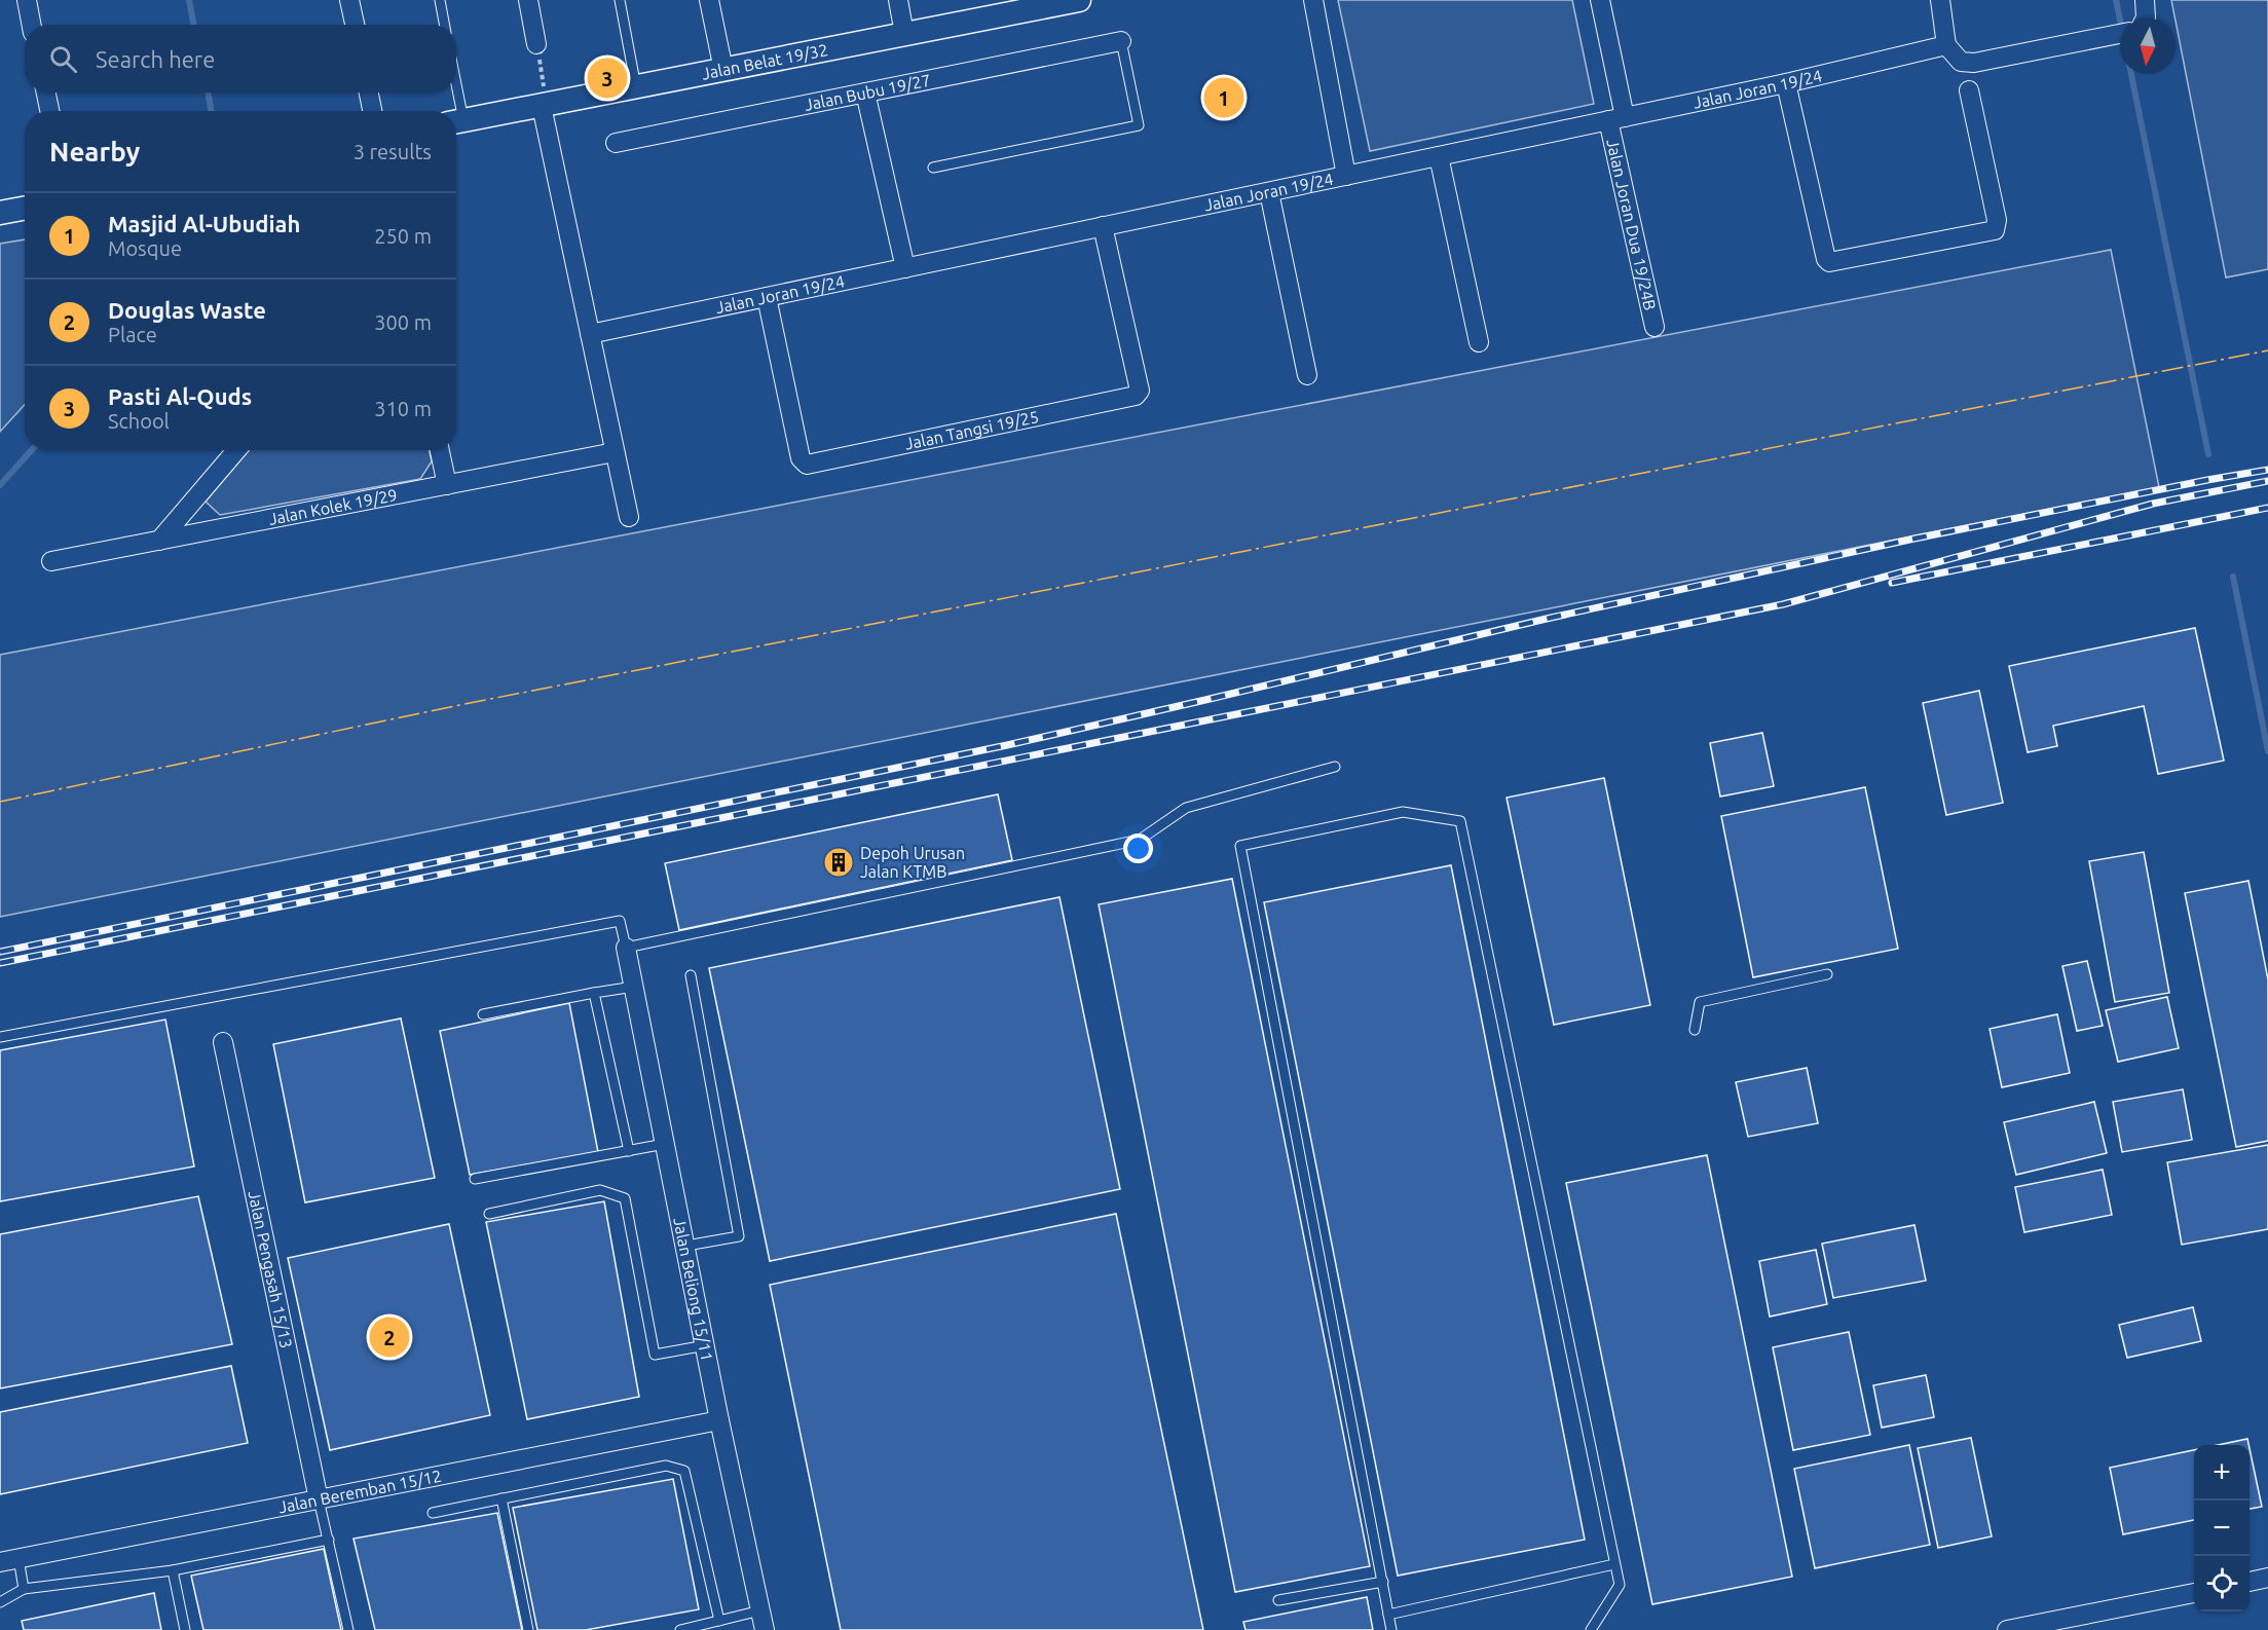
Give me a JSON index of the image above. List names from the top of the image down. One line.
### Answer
{"streets":{"street":["Jalan Belat 19/32","Jalan Joran 19/24","Jalan Bubu 19/27","Jalan Joran Dua 19/24B","Jalan Tangsi 19/25","Jalan Kolek 19/29","Jalan Pengasah 15/13","Jalan Beliong 15/11","Jalan Beremban 15/12"]},"crossings":[["Jalan Joran 19/24","Jalan Joran Dua 19/24B"],["Jalan Joran 19/24","Jalan Tangsi 19/25"],["Jalan Pengasah 15/13","Jalan Beremban 15/12"],["Jalan Beliong 15/11","Jalan Beremban 15/12"]],"places":{"building":["Depoh Urusan Jalan KTMB"]},"north":"bottom","page":{"search":"Search here","pins":["3","1","2"],"heading":["Nearby","3 results"],"list":[{"mark":"1","name":"Masjid Al-Ubudiah","note":"Mosque","value":"250 m"},{"mark":"2","name":"Douglas Waste","note":"Place","value":"300 m"},{"mark":"3","name":"Pasti Al-Quds","note":"School","value":"310 m"}],"map_buttons":["+","−"]}}
